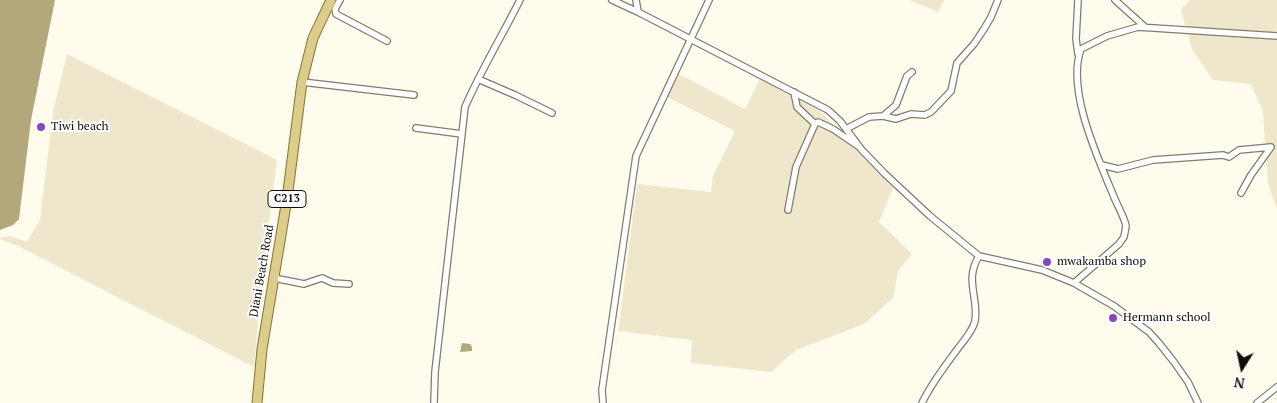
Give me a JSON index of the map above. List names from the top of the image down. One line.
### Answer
{"streets":{"main road":["C213","Diani Beach Road"]},"places":["Tiwi beach","mwakamba shop","Hermann school"],"north":"bottom"}
